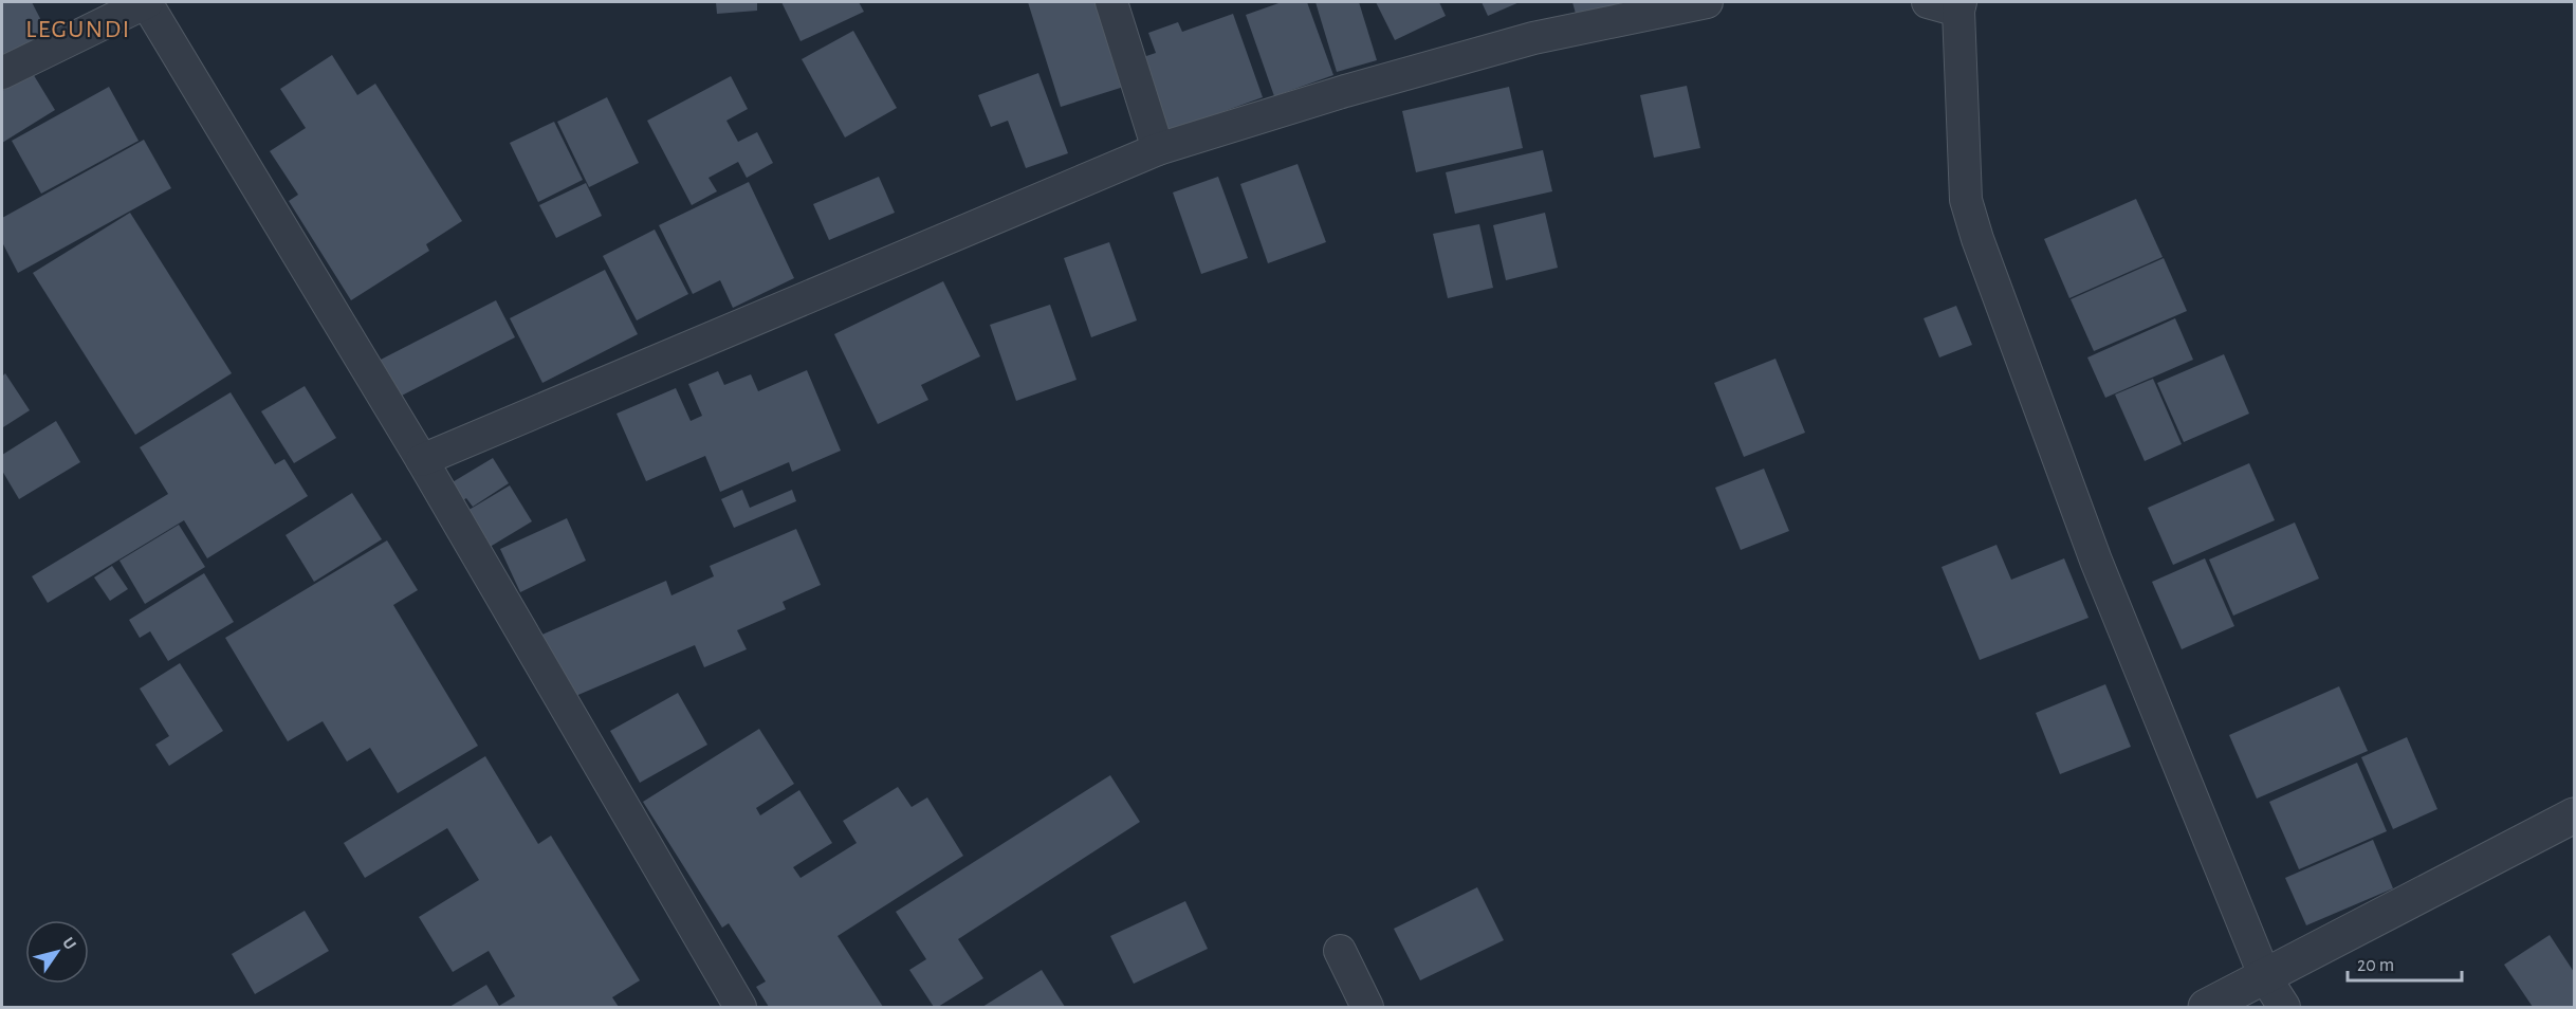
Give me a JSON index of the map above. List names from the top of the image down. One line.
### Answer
{"districts":["LEGUNDI"],"scale_bar":"20 m","north":"top right"}
